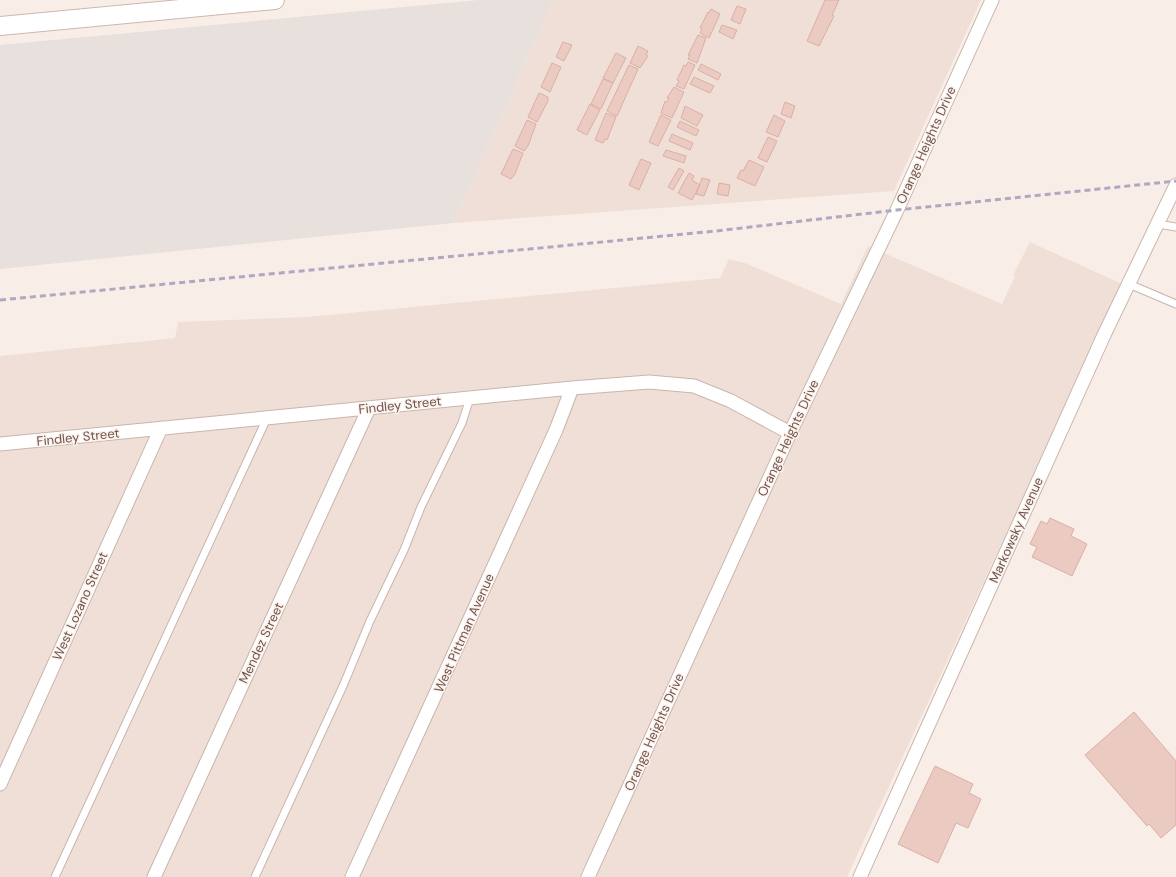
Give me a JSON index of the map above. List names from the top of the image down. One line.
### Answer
{"streets":{"street":["Orange Heights Drive","Findley Street","Markowsky Avenue","West Lozano Street","West Pittman Avenue","Mendez Street"]},"crossings":[["Orange Heights Drive","Findley Street"],["Findley Street","West Lozano Street"],["Findley Street","West Pittman Avenue"],["Findley Street","Mendez Street"]]}
